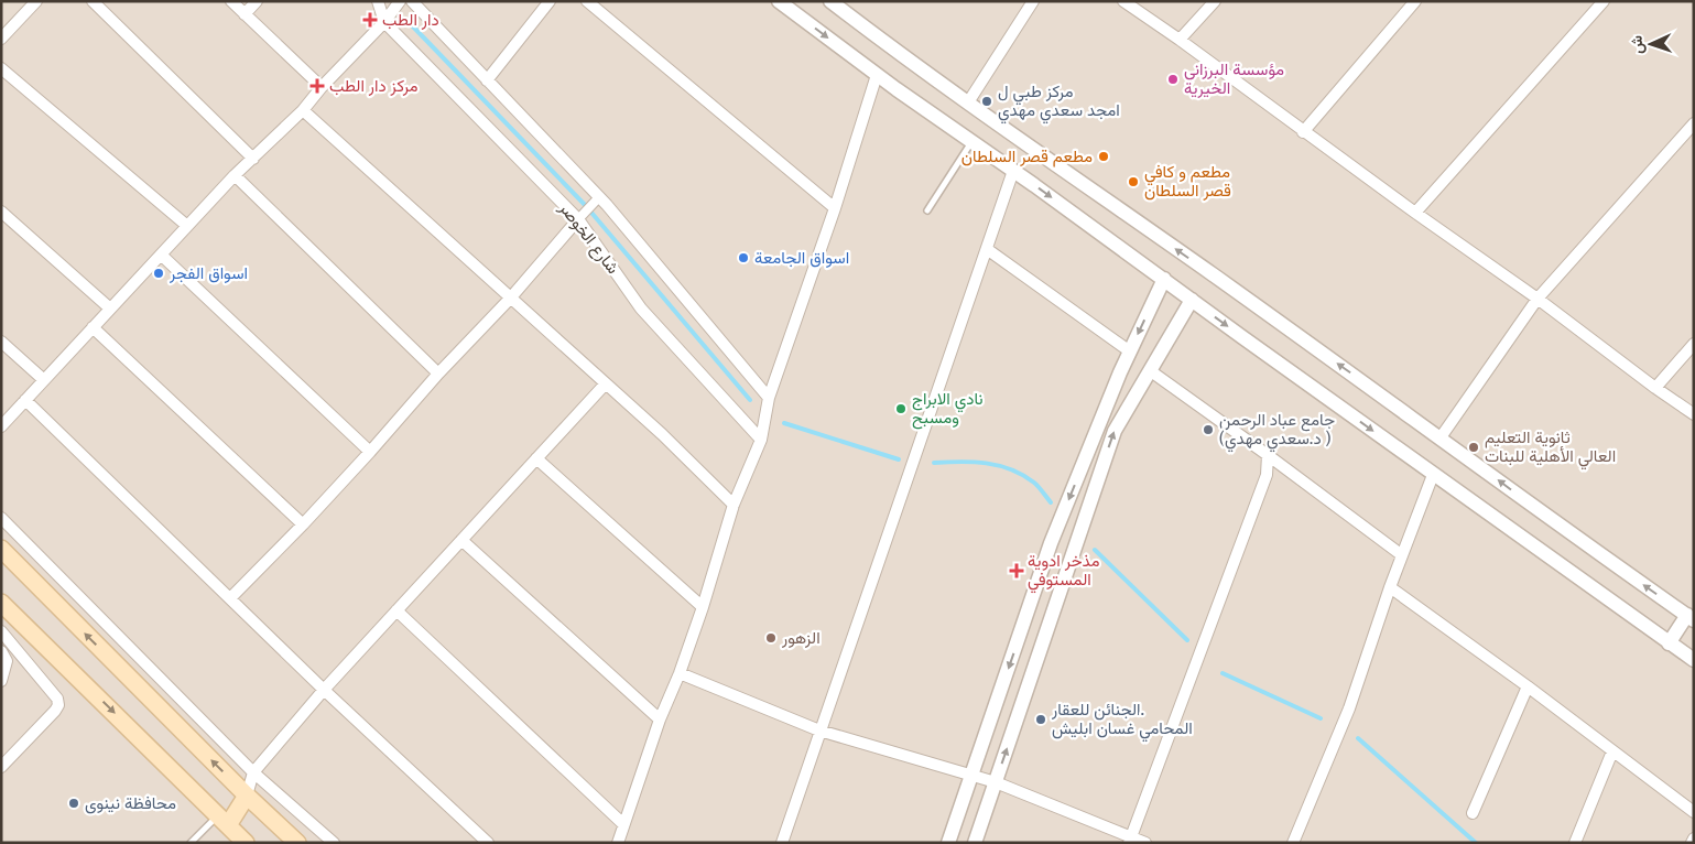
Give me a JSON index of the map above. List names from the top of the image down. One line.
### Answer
{"streets":{"street":["شارع الخوصر"]},"places":{"health":["دار الطب","مركز دار الطب","مذخر ادویة المستوفي"],"other":["مؤسسة البرزاني الخيرية","مركز طبي ل امجد سعدي مهدي","مطعم قصر السلطان","مطعم و كافي قصر السلطان","اسواق الجامعة","اسواق الفجر","نادي الابراج ومسبح","جامع عباد الرحمن (د.سعدي مهدي )","ثانوية التعليم العالي الأهلية للبنات","الزهور","الجنائن للعقار. المحامي غسان ابليش","محافظة نينوى"]},"north":"left"}
